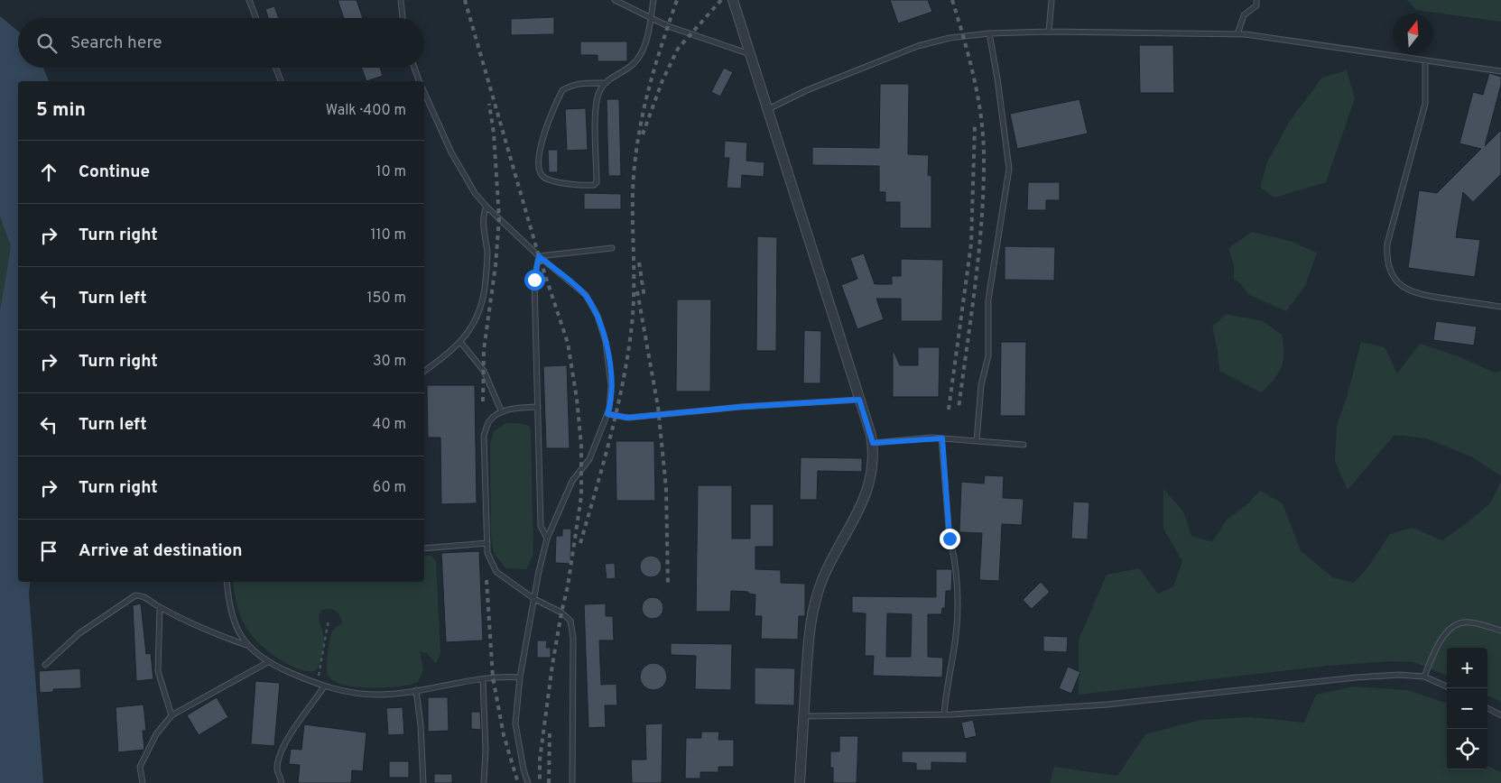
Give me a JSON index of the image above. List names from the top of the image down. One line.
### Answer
{"north":"top","page":{"search":"Search here","heading":["5 min","Walk · 400 m"],"list":[["Continue","10 m"],["Turn right","110 m"],["Turn left","150 m"],["Turn right","30 m"],["Turn left","40 m"],["Turn right","60 m"],"Arrive at destination"],"map_buttons":["+","−"]}}
